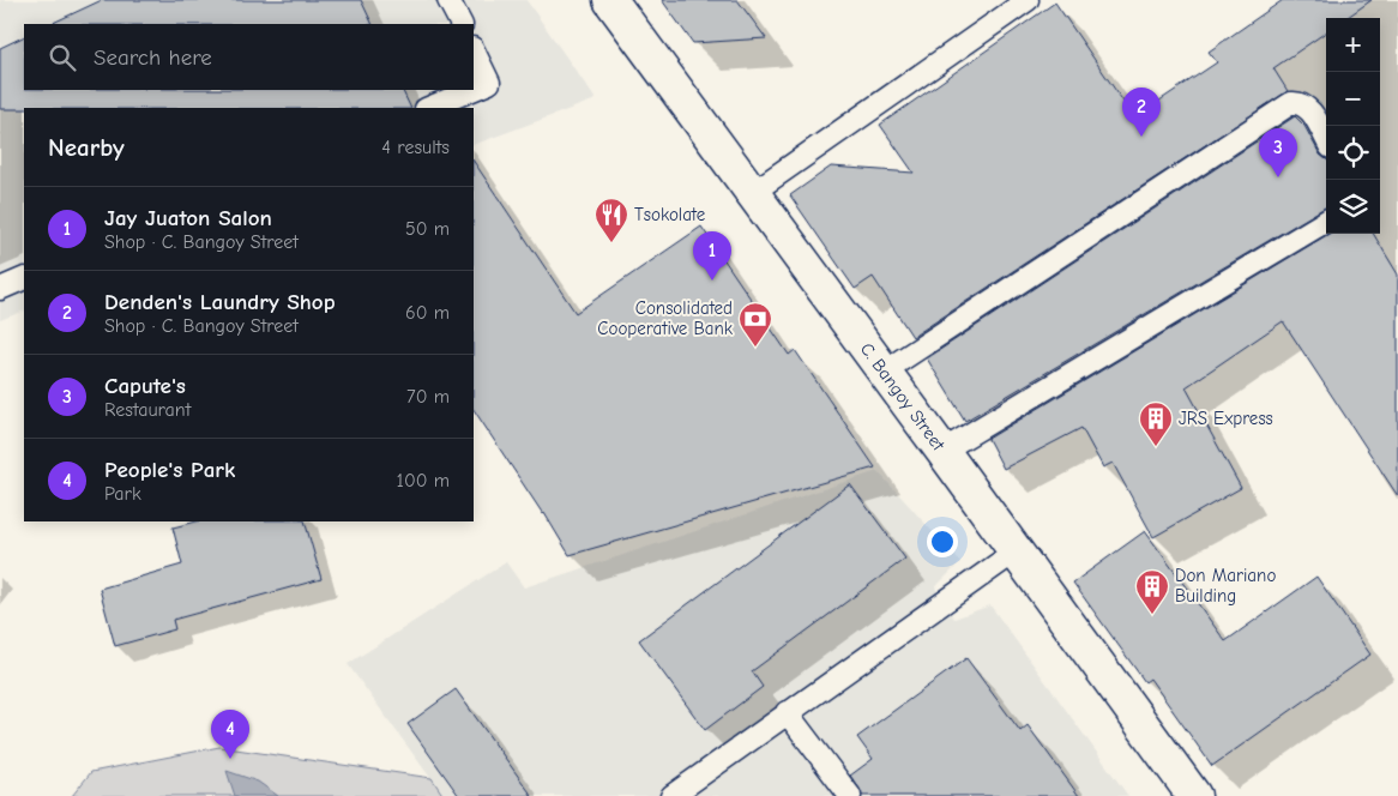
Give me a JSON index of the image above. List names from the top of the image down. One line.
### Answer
{"streets":{"main road":["C. Bangoy Street"]},"places":{"restaurant":["Tsokolate"],"bank":["Consolidated Cooperative Bank"],"building":["JRS Express","Don Mariano Building"]},"page":{"map_buttons":["+","−"],"search":"Search here","pins":["2","3","1","4"],"heading":["Nearby","4 results"],"list":[{"mark":"1","name":"Jay Juaton Salon","note":"Shop · C. Bangoy Street","value":"50 m"},{"mark":"2","name":"Denden's Laundry Shop","note":"Shop · C. Bangoy Street","value":"60 m"},{"mark":"3","name":"Capute's","note":"Restaurant","value":"70 m"},{"mark":"4","name":"People's Park","note":"Park","value":"100 m"}]}}
